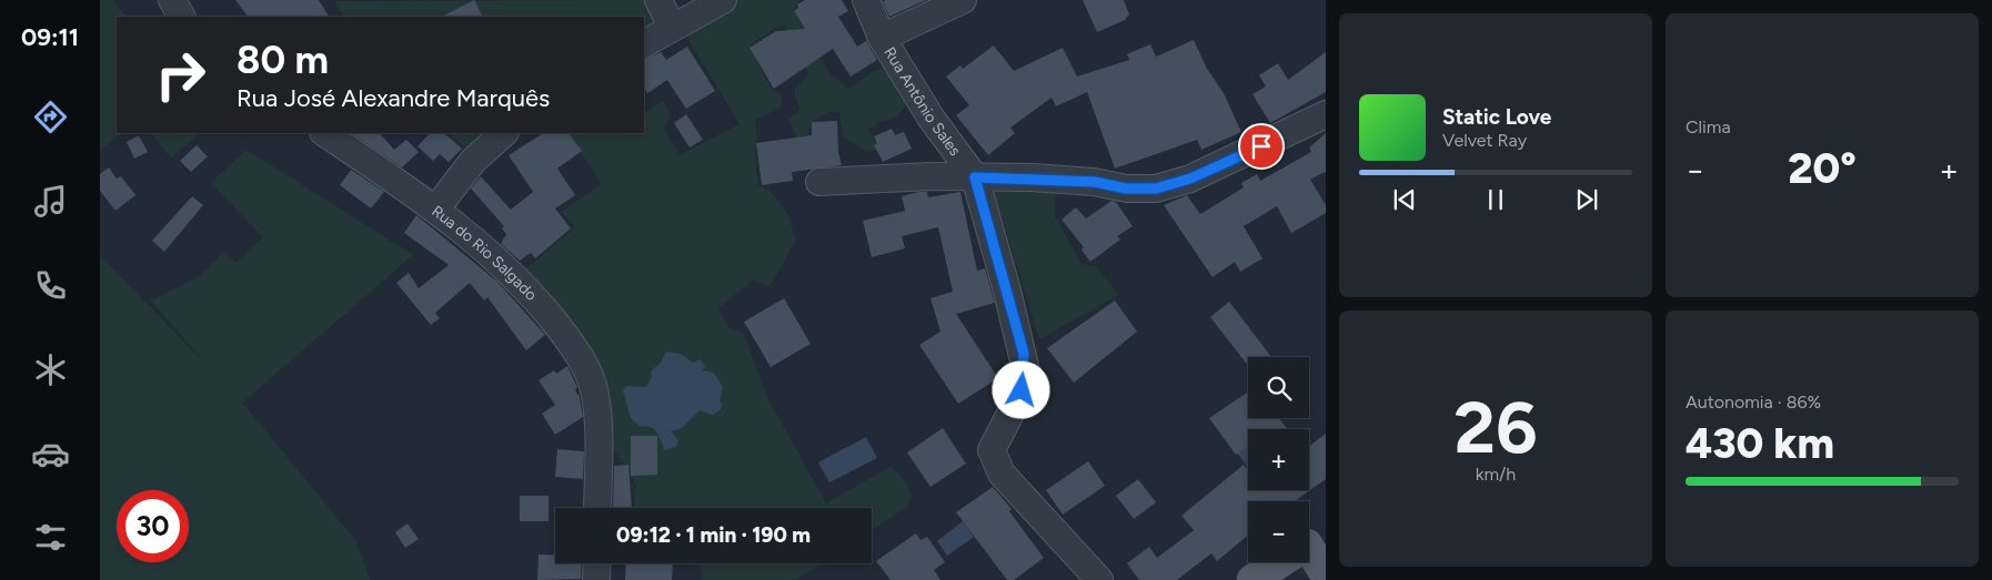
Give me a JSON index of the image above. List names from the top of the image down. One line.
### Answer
{"streets":{"street":["Rua Antônio Sales","Rua do Rio Salgado"]},"page":{"tabs":"09:11","tile":["Clima",["26","km/h"],["Autonomia · 86%","430 km"]],"turn":["80 m","Rua José Alexandre Marquês"],"song":["Static Love","Velvet Ray"],"heat":["−","20°","+"],"map_buttons":["+","−"],"limit":"30","trip":"09:12 · 1 min · 190 m"}}
